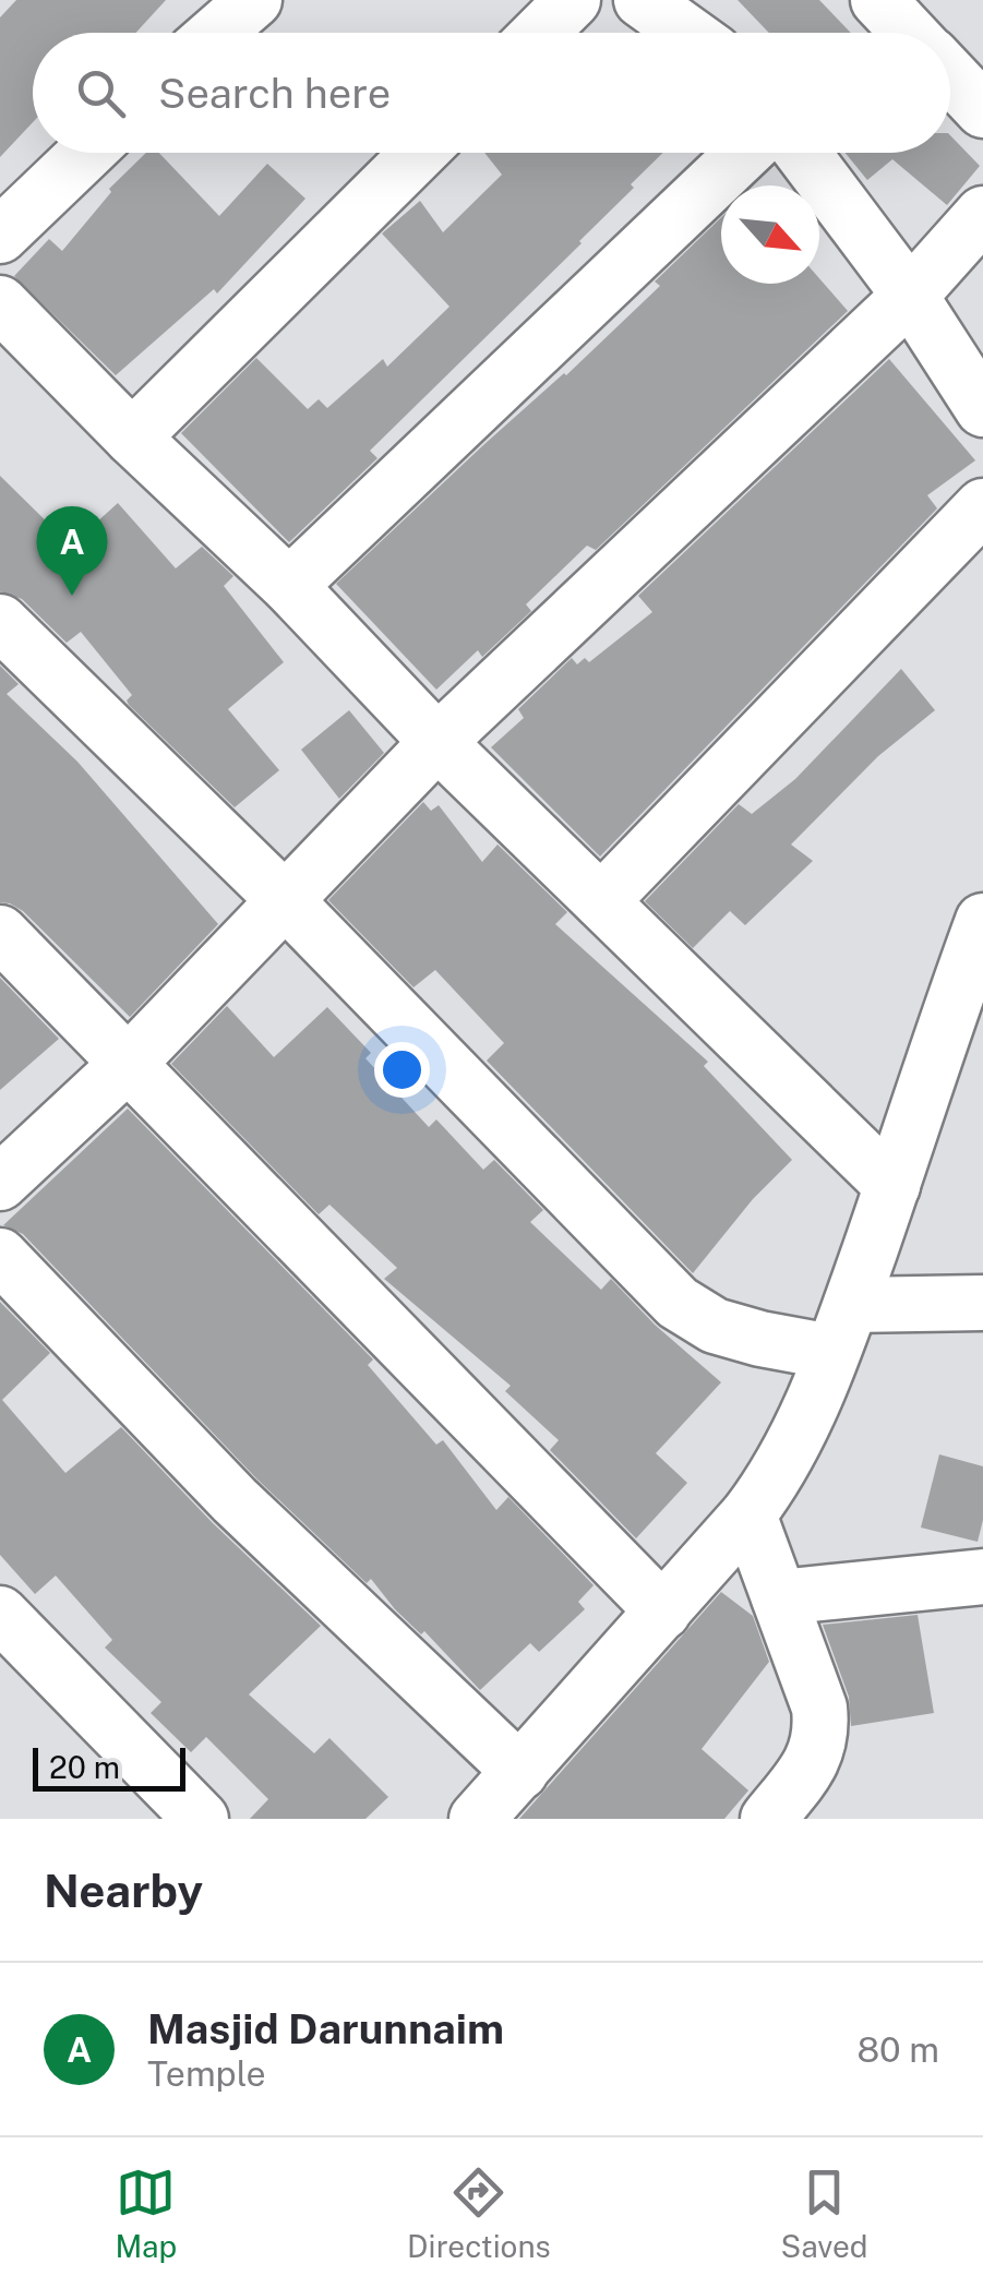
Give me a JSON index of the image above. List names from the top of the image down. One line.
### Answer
{"scale_bar":"20 m","north":"bottom right","page":{"search":"Search here","pins":"A","scale":"20 m","heading":"Nearby","list":[{"mark":"A","name":"Masjid Darunnaim","note":"Temple","value":"80 m"}],"nav":["Map","Directions","Saved"]}}
